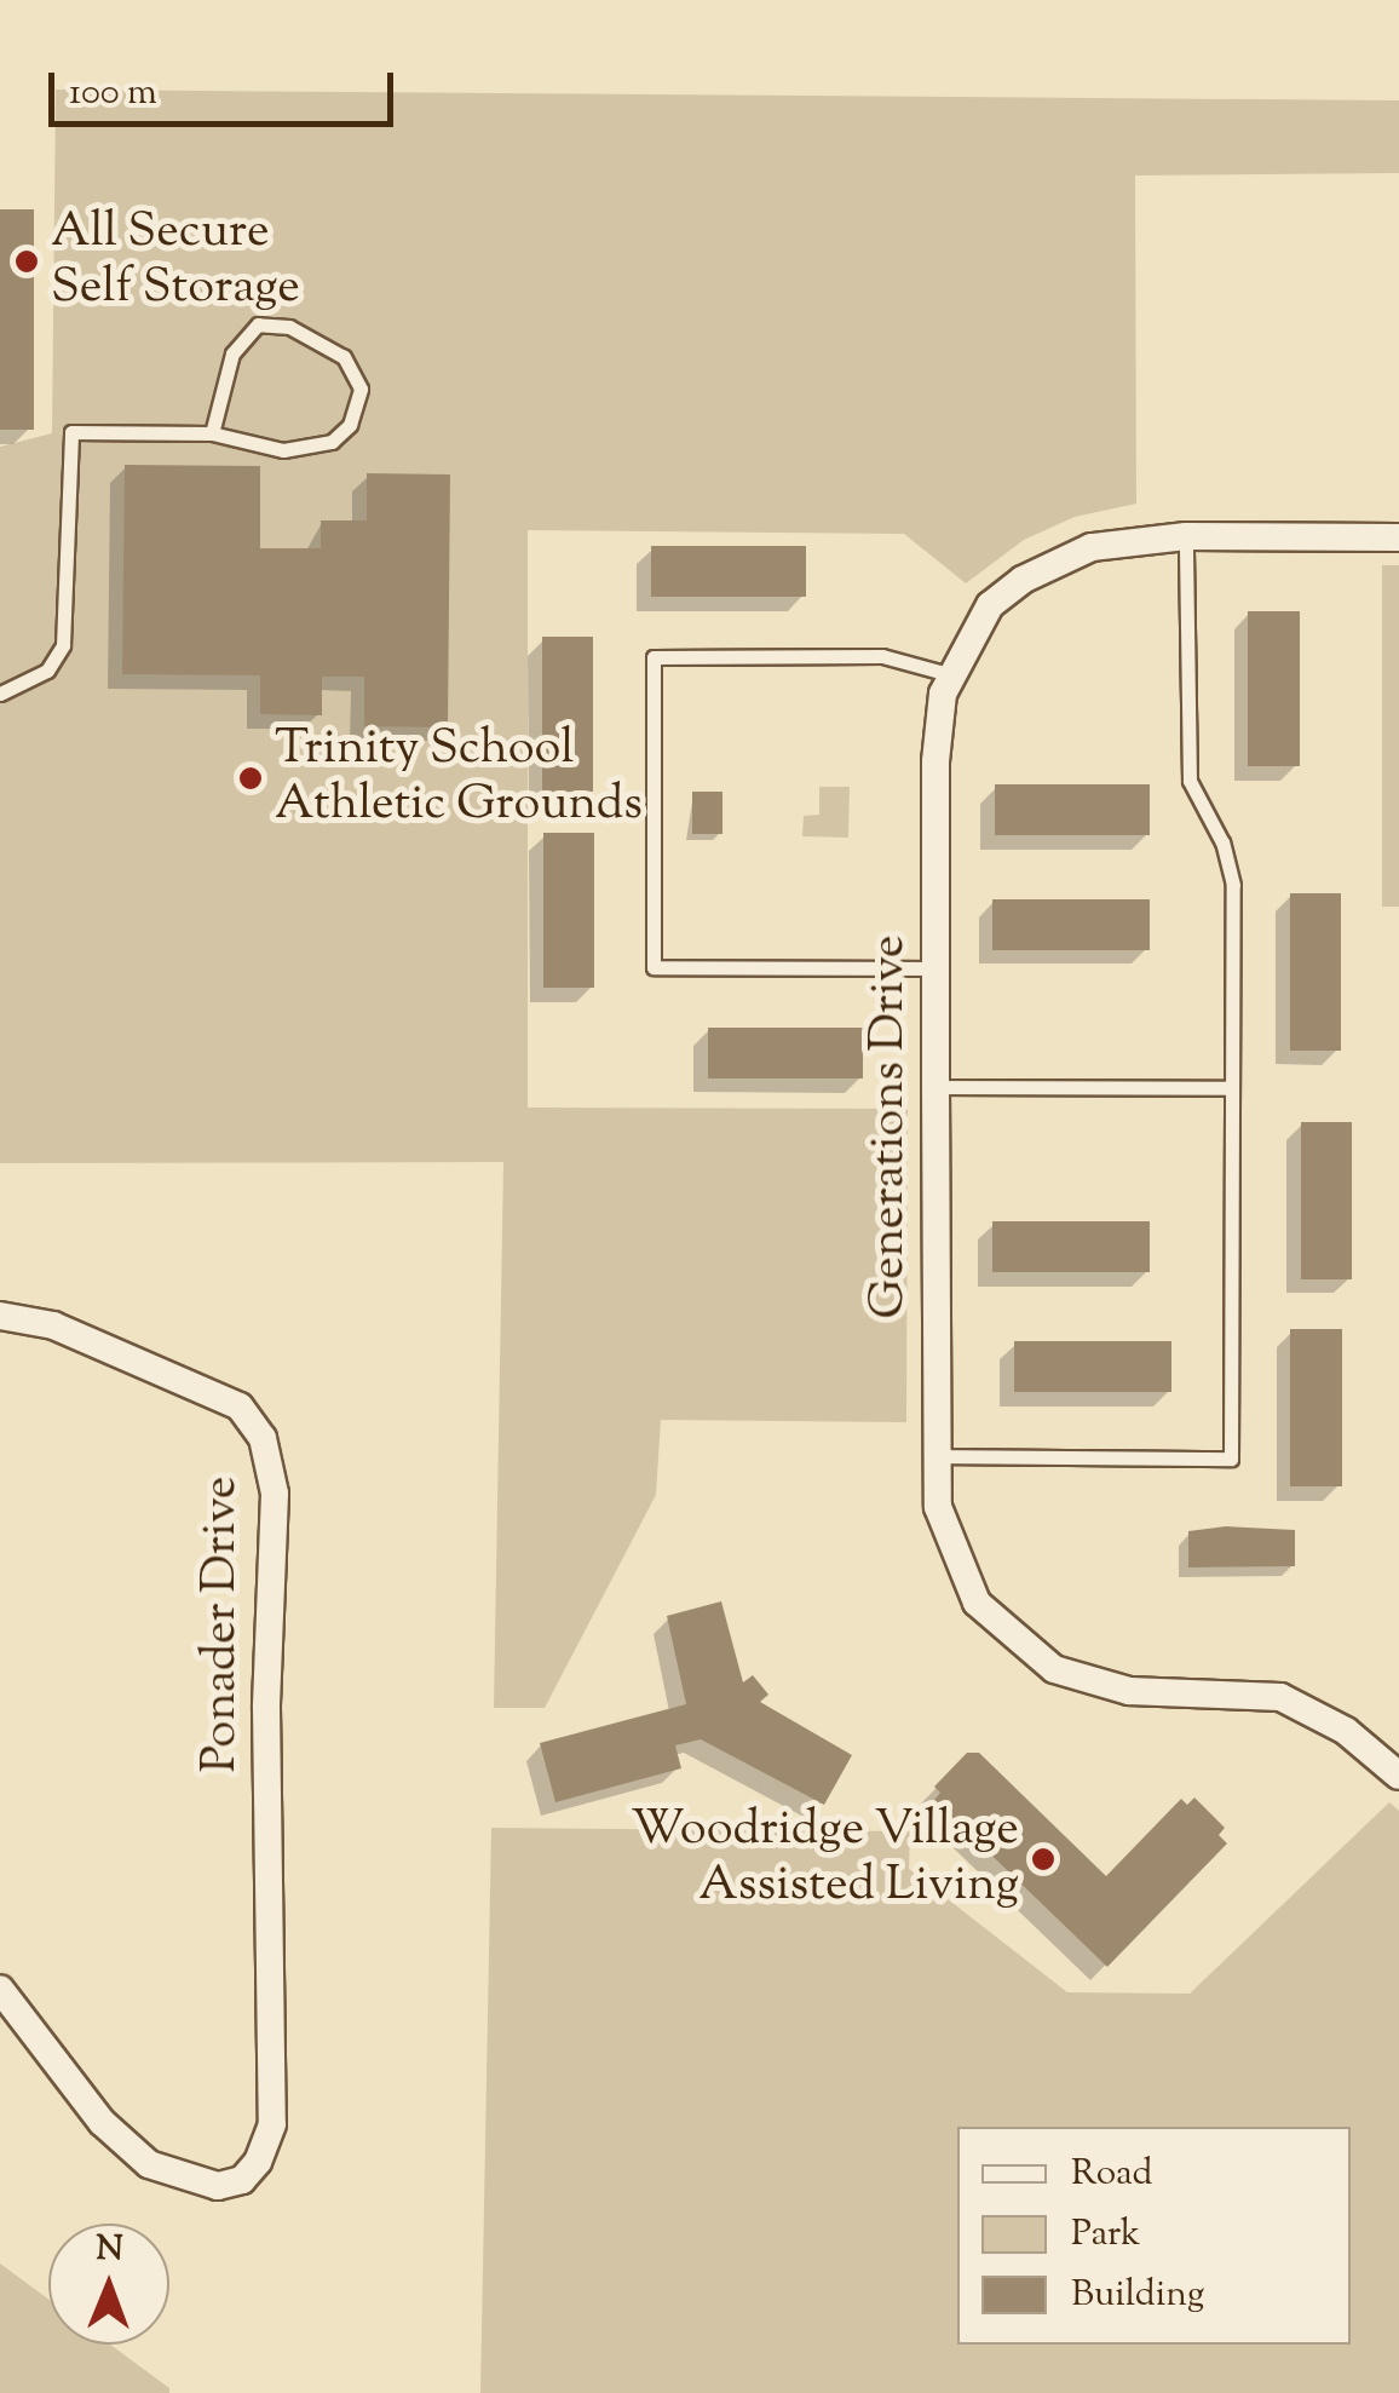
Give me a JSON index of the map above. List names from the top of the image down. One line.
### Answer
{"streets":{"street":["Generations Drive","Ponader Drive"]},"places":["All Secure Self Storage","Trinity School Athletic Grounds","Woodridge Village Assisted Living"],"legend":["Road","Park","Building"],"scale_bar":"100 m","north":"top"}
